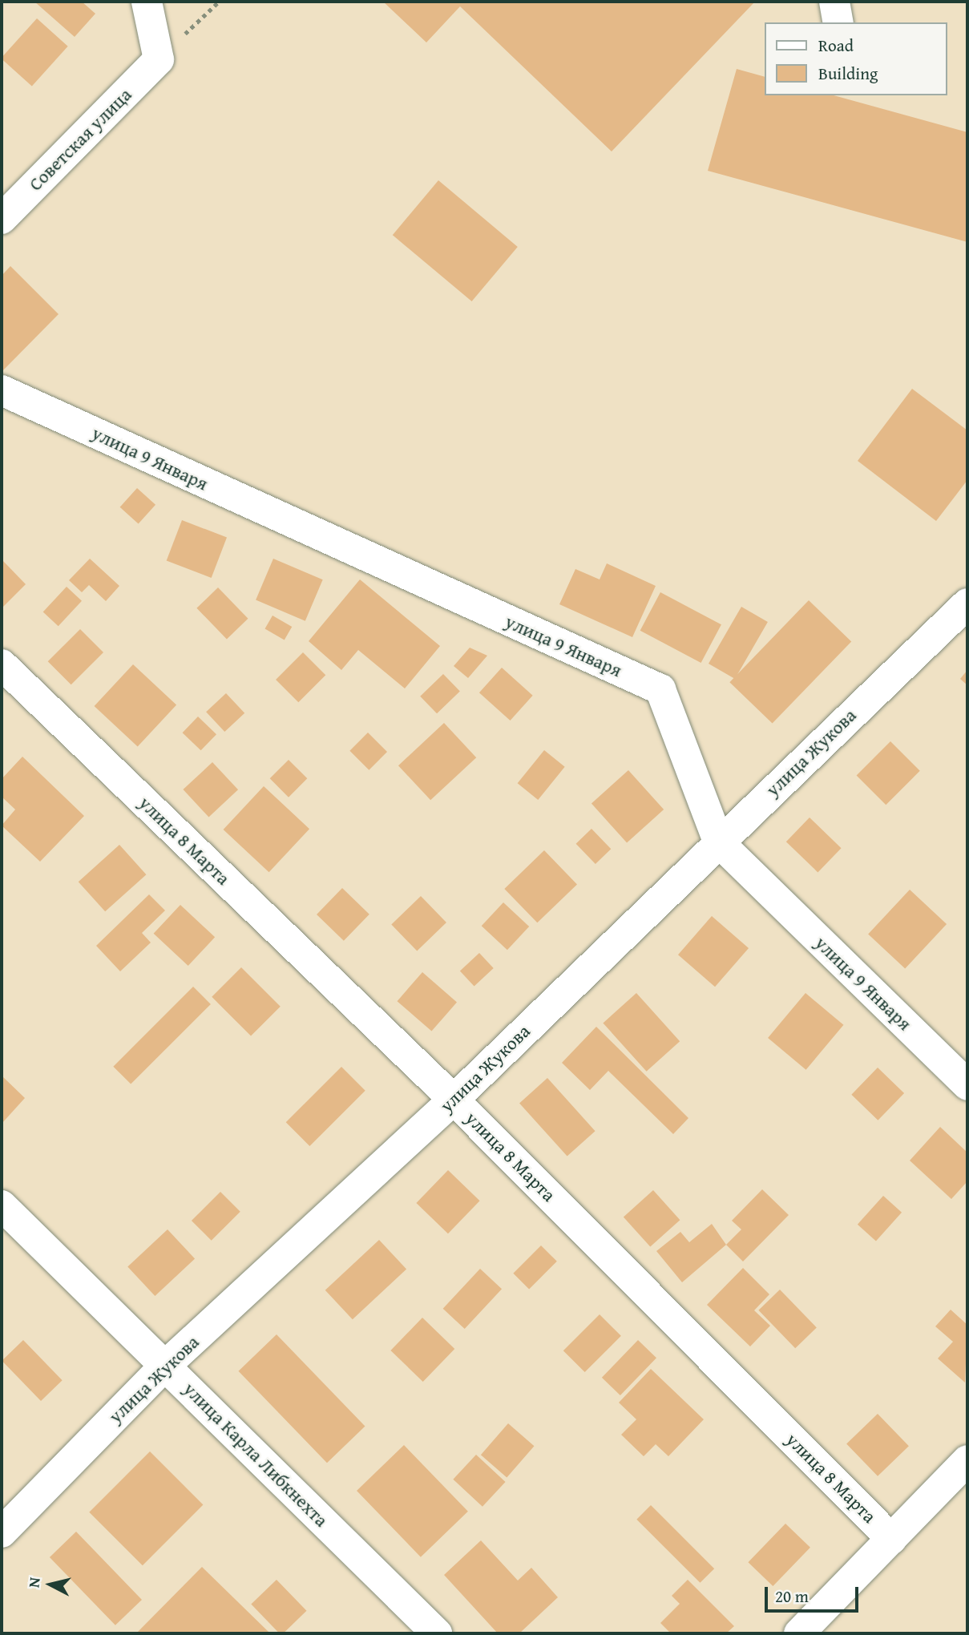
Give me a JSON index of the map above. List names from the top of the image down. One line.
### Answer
{"streets":{"street":["Советская улица","улица 9 Января","улица Жукова","улица 8 Марта","улица Карла Либкнехта"]},"crossings":[["улица 9 Января","улица Жукова"],["улица Жукова","улица 8 Марта"],["улица Жукова","улица Карла Либкнехта"]],"legend":["Road","Building"],"scale_bar":"20 m","north":"left"}
